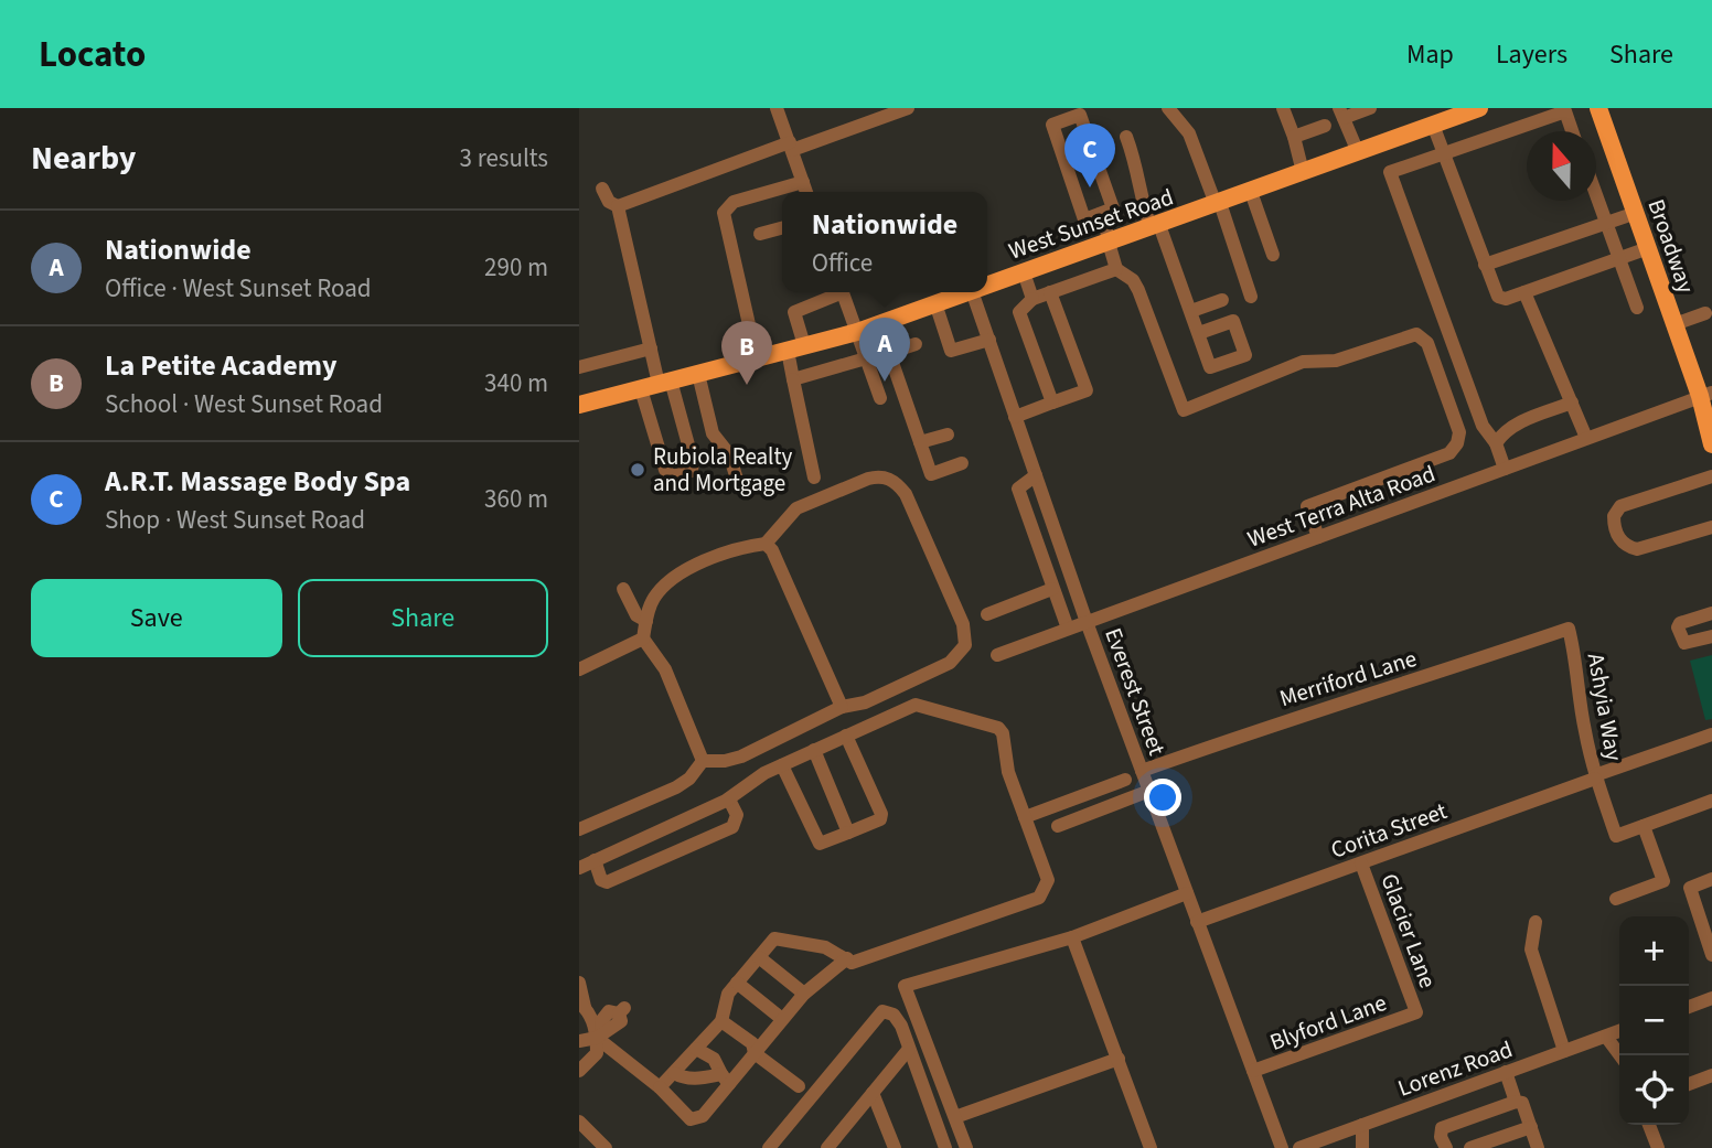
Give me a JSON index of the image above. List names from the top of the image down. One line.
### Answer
{"streets":{"main road":["West Sunset Road","Broadway"],"street":["West Terra Alta Road","Merriford Lane","Everest Street","Ashyia Way","Corita Street","Glacier Lane","Blyford Lane","Lorenz Road"]},"crossings":[["Broadway","West Terra Alta Road"],["West Terra Alta Road","Everest Street"],["Merriford Lane","Everest Street"],["Merriford Lane","Ashyia Way"],["Everest Street","Corita Street"],["Everest Street","Blyford Lane"],["Ashyia Way","Corita Street"],["Corita Street","Glacier Lane"],["Glacier Lane","Blyford Lane"]],"places":["Rubiola Realty and Mortgage"],"north":"top","page":{"header":"Locato","nav":["Map","Layers","Share"],"heading":["Nearby","3 results"],"pins":["C","A","B"],"popup":["Nationwide","Office"],"list":[{"mark":"A","name":"Nationwide","note":"Office · West Sunset Road","value":"290 m"},{"mark":"B","name":"La Petite Academy","note":"School · West Sunset Road","value":"340 m"},{"mark":"C","name":"A.R.T. Massage Body Spa","note":"Shop · West Sunset Road","value":"360 m"}],"buttons":["Save","Share"],"map_buttons":["+","−"]}}
